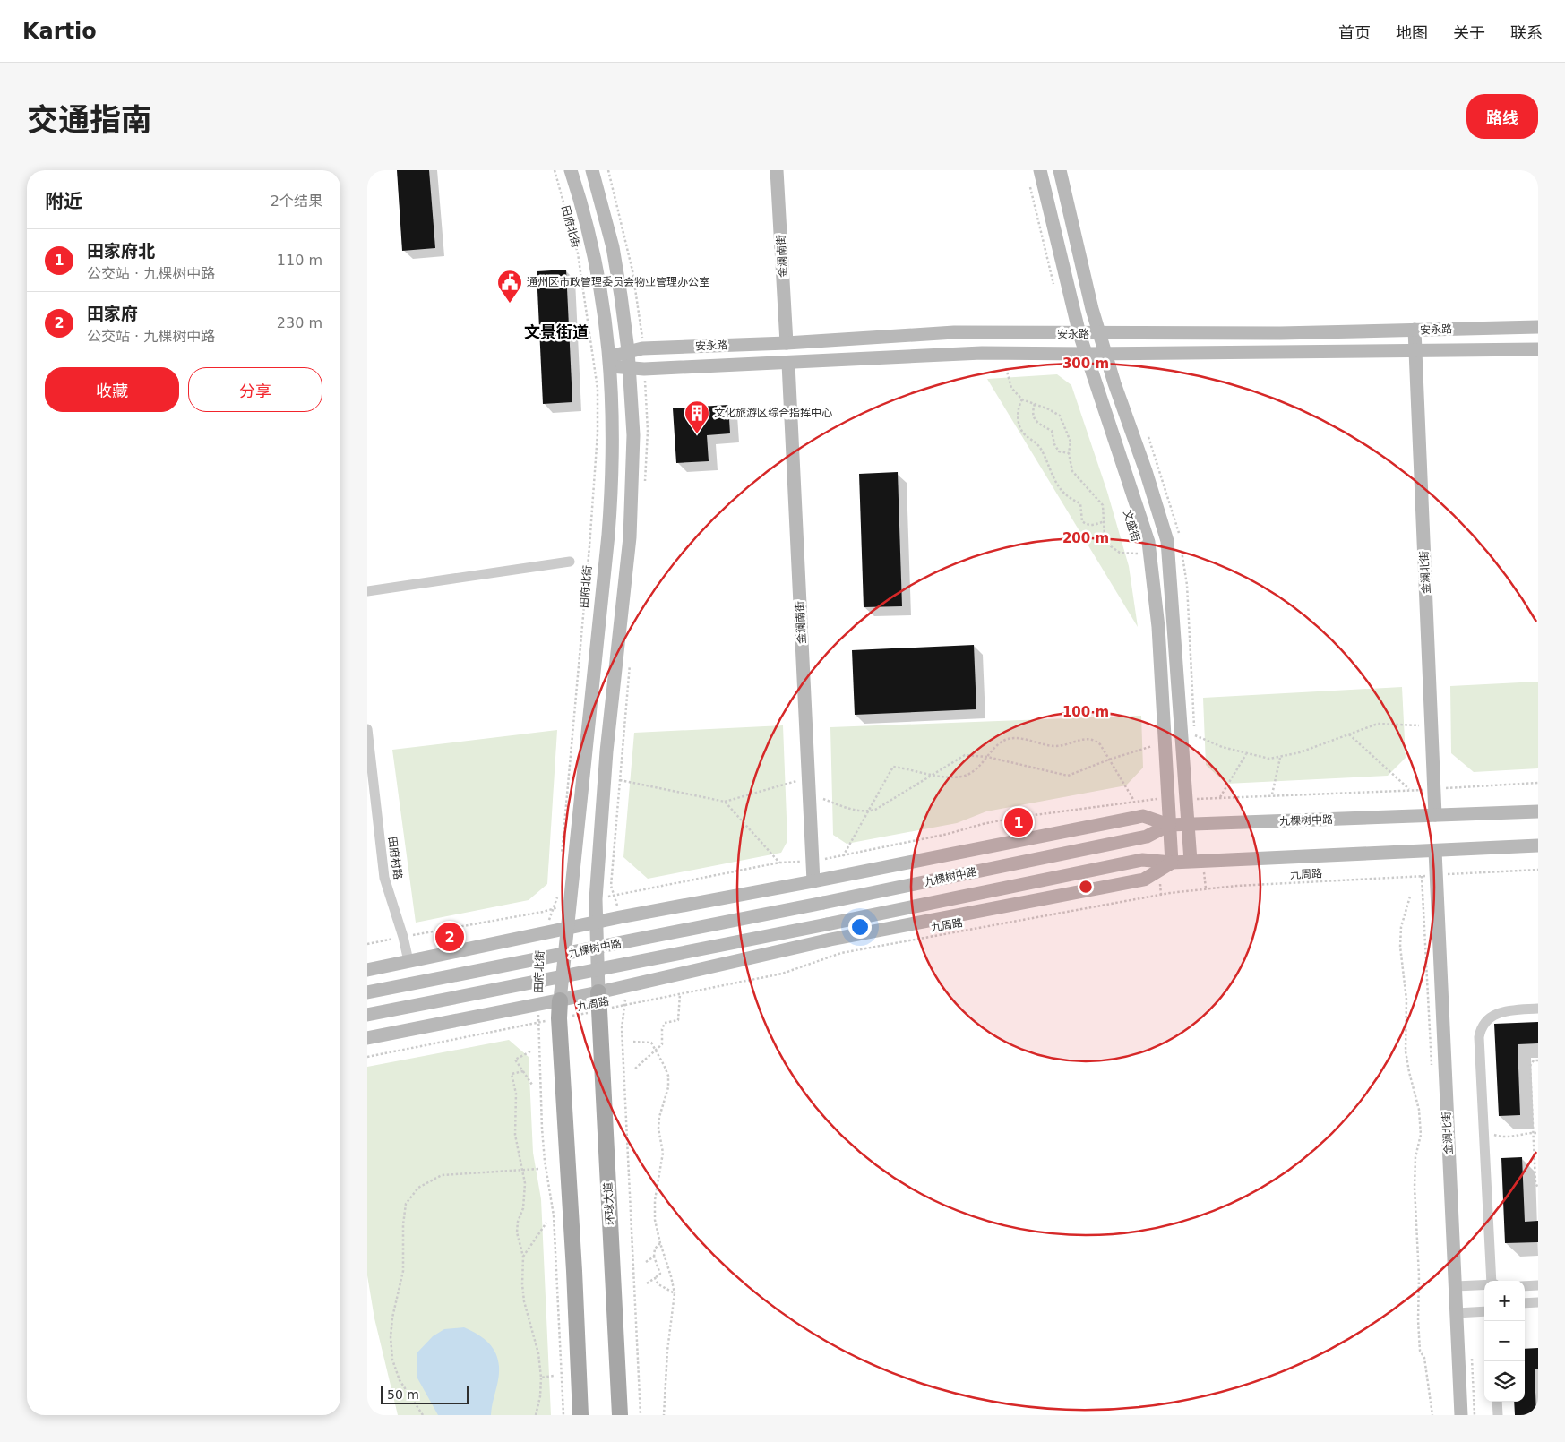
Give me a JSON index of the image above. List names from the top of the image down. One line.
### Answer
{"streets":{"main road":["田府北街","金澜南街","安永路","文盛街","金澜北街","九棵树中路","环球大道"],"street":["田府村路"],"path":["九周路"]},"crossings":[["田府北街","安永路"],["金澜南街","安永路"],["安永路","文盛街"],["安永路","金澜北街"],["文盛街","九棵树中路"],["金澜北街","九棵树中路"],["金澜北街","九周路"],["九周路","环球大道"]],"districts":["文景街道"],"places":{"public building":["通州区市政管理委员会物业管理办公室"],"building":["文化旅游区综合指挥中心"]},"scale_bar":"50 m","page":{"header":"Kartio","nav":["首页","地图","关于","联系"],"title":"交通指南","buttons":["路线",["收藏","分享"]],"heading":["附近","2个结果"],"list":[{"mark":"1","name":"田家府北","note":"公交站 · 九棵树中路","value":"110 m"},{"mark":"2","name":"田家府","note":"公交站 · 九棵树中路","value":"230 m"}],"pins":["1","2"],"map_buttons":["+","−"],"scale":"50 m"},"rings":["300 m","200 m","100 m"]}
